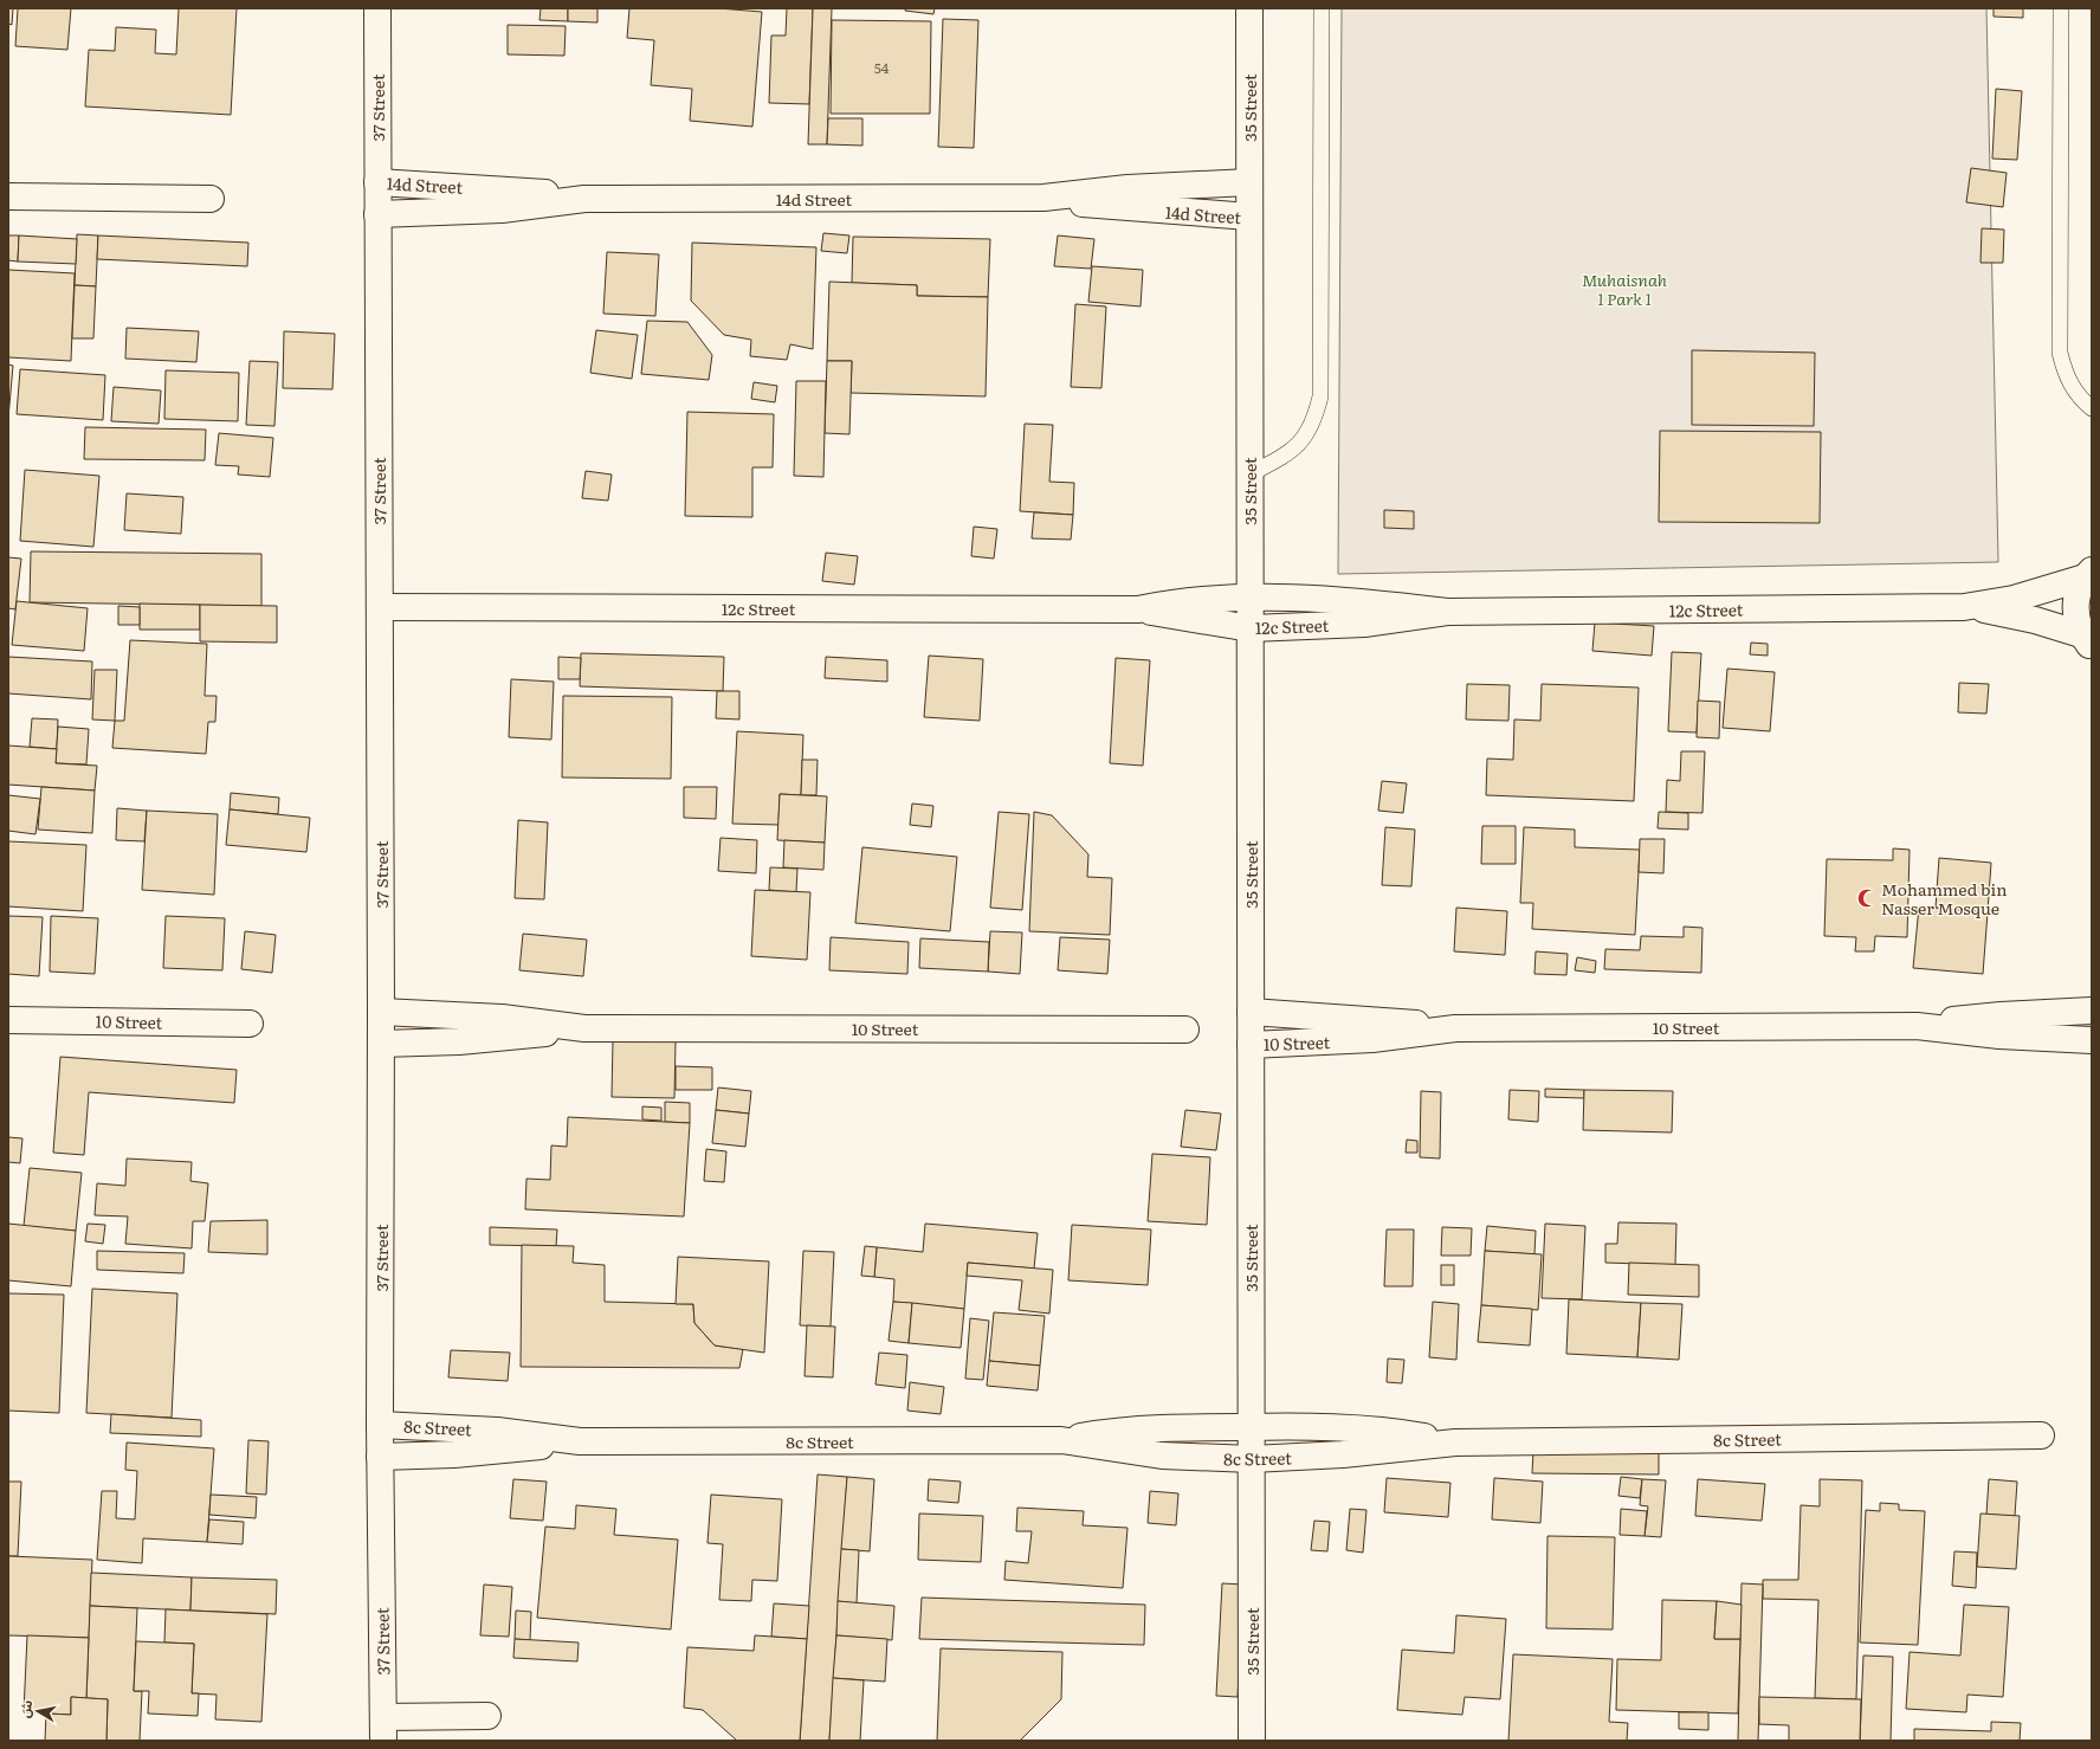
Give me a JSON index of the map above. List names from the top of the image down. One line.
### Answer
{"streets":{"street":["37 Street","35 Street","14d Street","12c Street","10 Street","8c Street"]},"crossings":[["37 Street","14d Street"],["37 Street","12c Street"],["37 Street","10 Street"],["37 Street","8c Street"],["35 Street","14d Street"],["35 Street","12c Street"],["35 Street","10 Street"],["35 Street","8c Street"]],"parks":["Muhaisnah 1 Park 1"],"places":{"mosque":["Mohammed bin Nasser Mosque"]},"house_numbers":["54"],"north":"left"}
